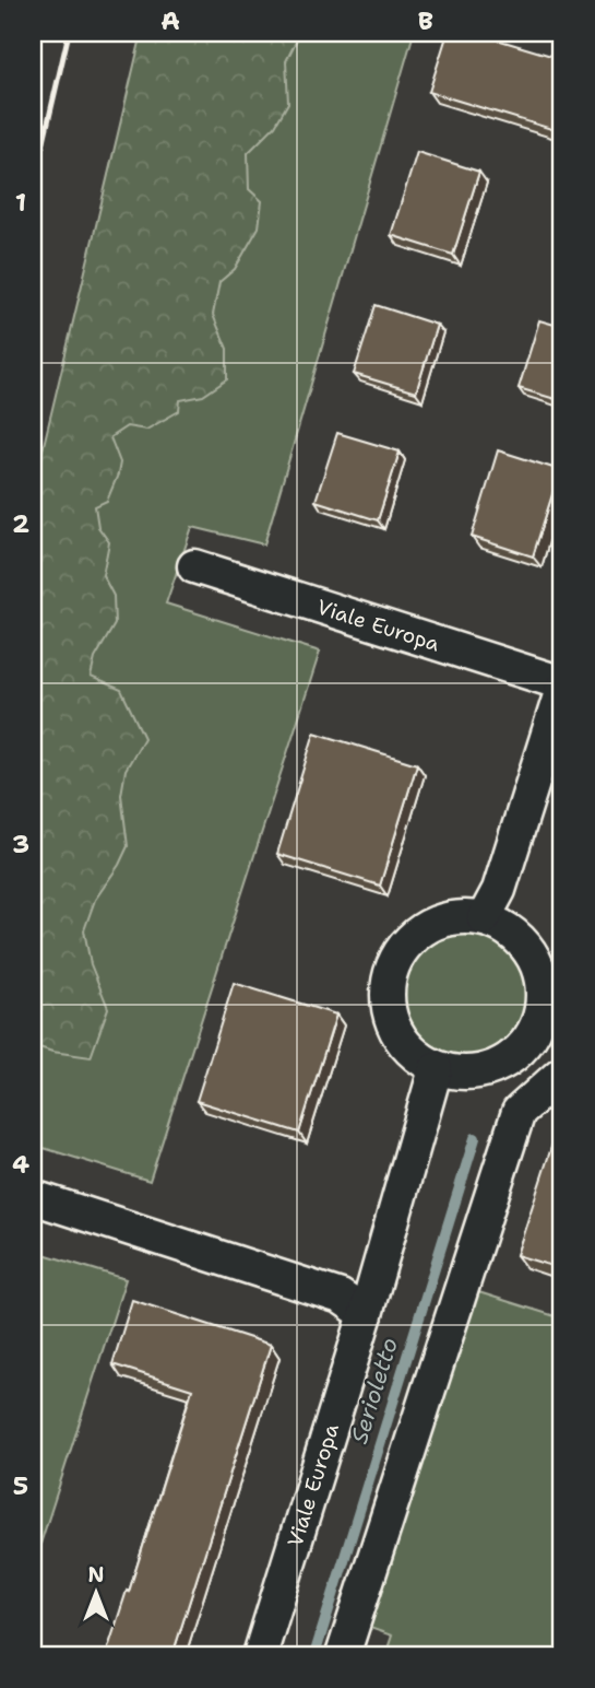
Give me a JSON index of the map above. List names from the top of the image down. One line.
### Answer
{"streets":{"street":["Viale Europa"]},"water":["Serioletto"],"north":"top","grid":{"columns":["A","B"],"rows":["1","2","3","4","5"]}}
